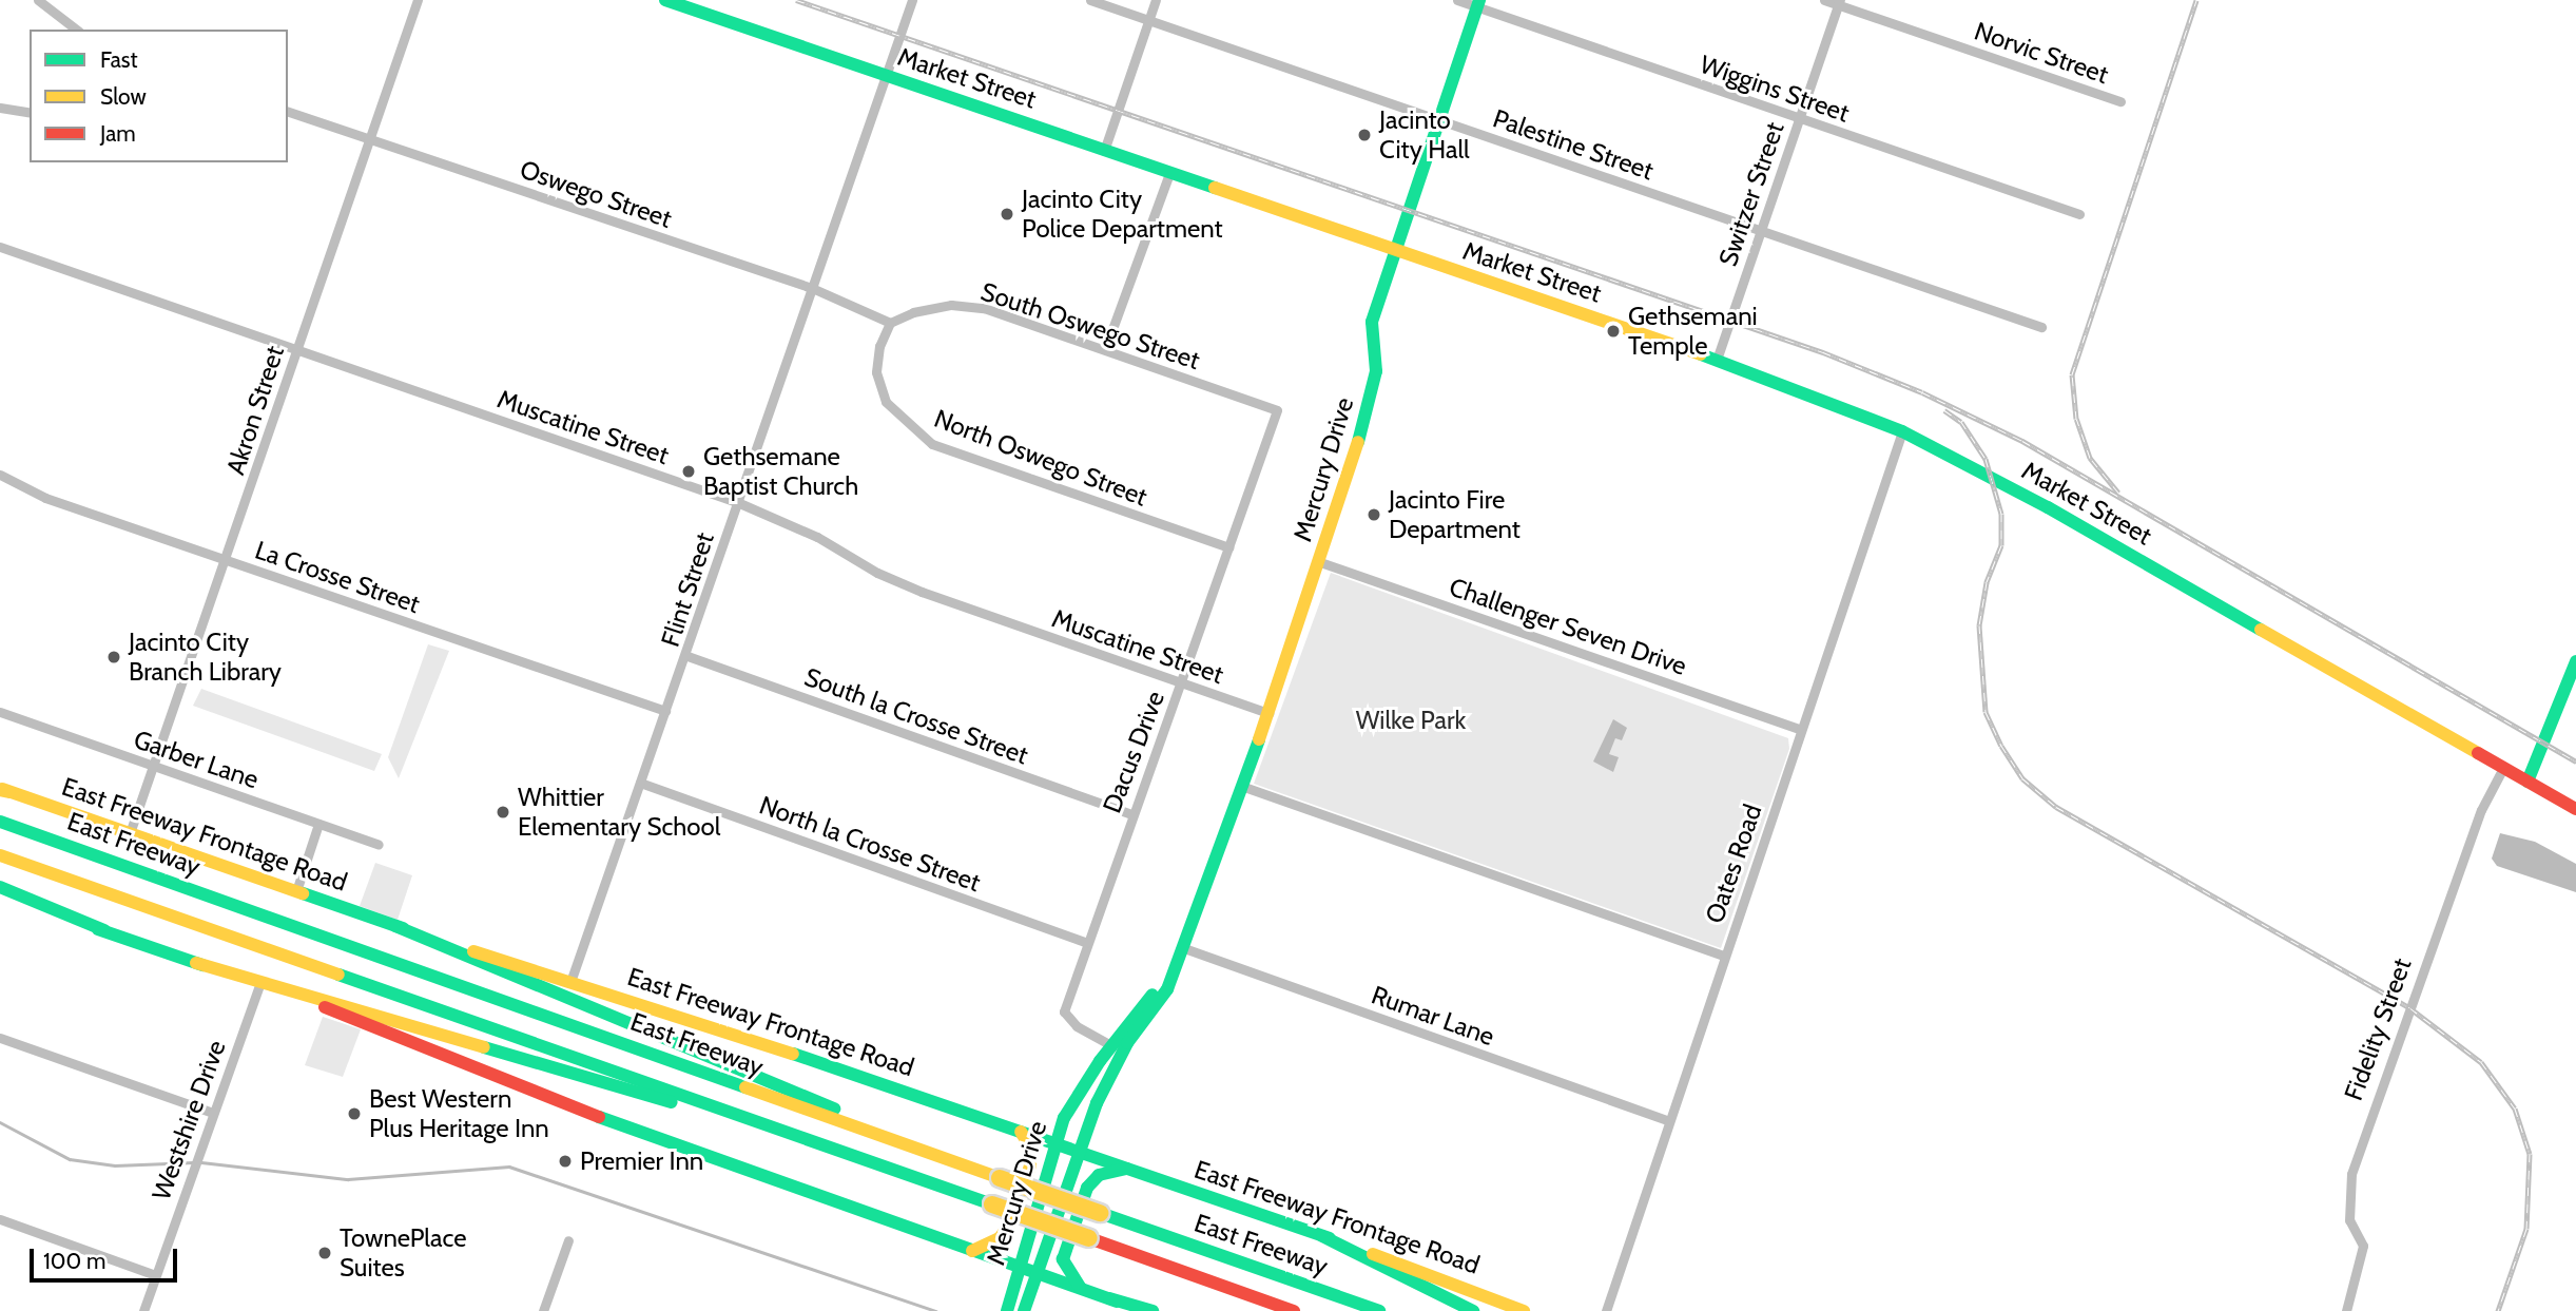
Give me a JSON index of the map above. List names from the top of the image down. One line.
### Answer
{"streets":{"main road":["Market Street","Mercury Drive","East Freeway Frontage Road","East Freeway"],"street":["Norvic Street","Wiggins Street","Palestine Street","Oswego Street","Switzer Street","South Oswego Street","Akron Street","Muscatine Street","North Oswego Street","La Crosse Street","Flint Street","Challenger Seven Drive","South la Crosse Street","Dacus Drive","Garber Lane","North la Crosse Street","Oates Road","Rumar Lane","Fidelity Street","Westshire Drive"]},"crossings":[["Norvic Street","Switzer Street"],["Market Street","Switzer Street"],["Market Street","Mercury Drive"],["Market Street","Flint Street"],["Market Street","Oates Road"],["Market Street","Fidelity Street"],["Wiggins Street","Switzer Street"],["Wiggins Street","Mercury Drive"],["Palestine Street","Switzer Street"],["Palestine Street","Mercury Drive"],["Oswego Street","South Oswego Street"],["Oswego Street","Akron Street"],["Oswego Street","North Oswego Street"],["Oswego Street","Flint Street"],["South Oswego Street","North Oswego Street"],["South Oswego Street","Dacus Drive"],["Akron Street","Muscatine Street"],["Akron Street","La Crosse Street"],["Akron Street","Garber Lane"],["Akron Street","East Freeway Frontage Road"],["Muscatine Street","Mercury Drive"],["Muscatine Street","Flint Street"],["Muscatine Street","Dacus Drive"],["North Oswego Street","Dacus Drive"],["Mercury Drive","Challenger Seven Drive"],["Mercury Drive","Dacus Drive"],["Mercury Drive","East Freeway Frontage Road"],["Mercury Drive","Rumar Lane"],["La Crosse Street","Flint Street"],["Flint Street","South la Crosse Street"],["Flint Street","East Freeway Frontage Road"],["Flint Street","North la Crosse Street"],["Challenger Seven Drive","Oates Road"],["South la Crosse Street","Dacus Drive"],["Dacus Drive","North la Crosse Street"],["Oates Road","Rumar Lane"]],"parks":["Wilke Park"],"places":["Jacinto City Hall","Jacinto City Police Department","Gethsemani Temple","Gethsemane Baptist Church","Jacinto Fire Department","Jacinto City Branch Library","Whittier Elementary School","Best Western Plus Heritage Inn","Premier Inn","TownePlace Suites"],"legend":["Fast","Slow","Jam"],"scale_bar":"100 m"}
